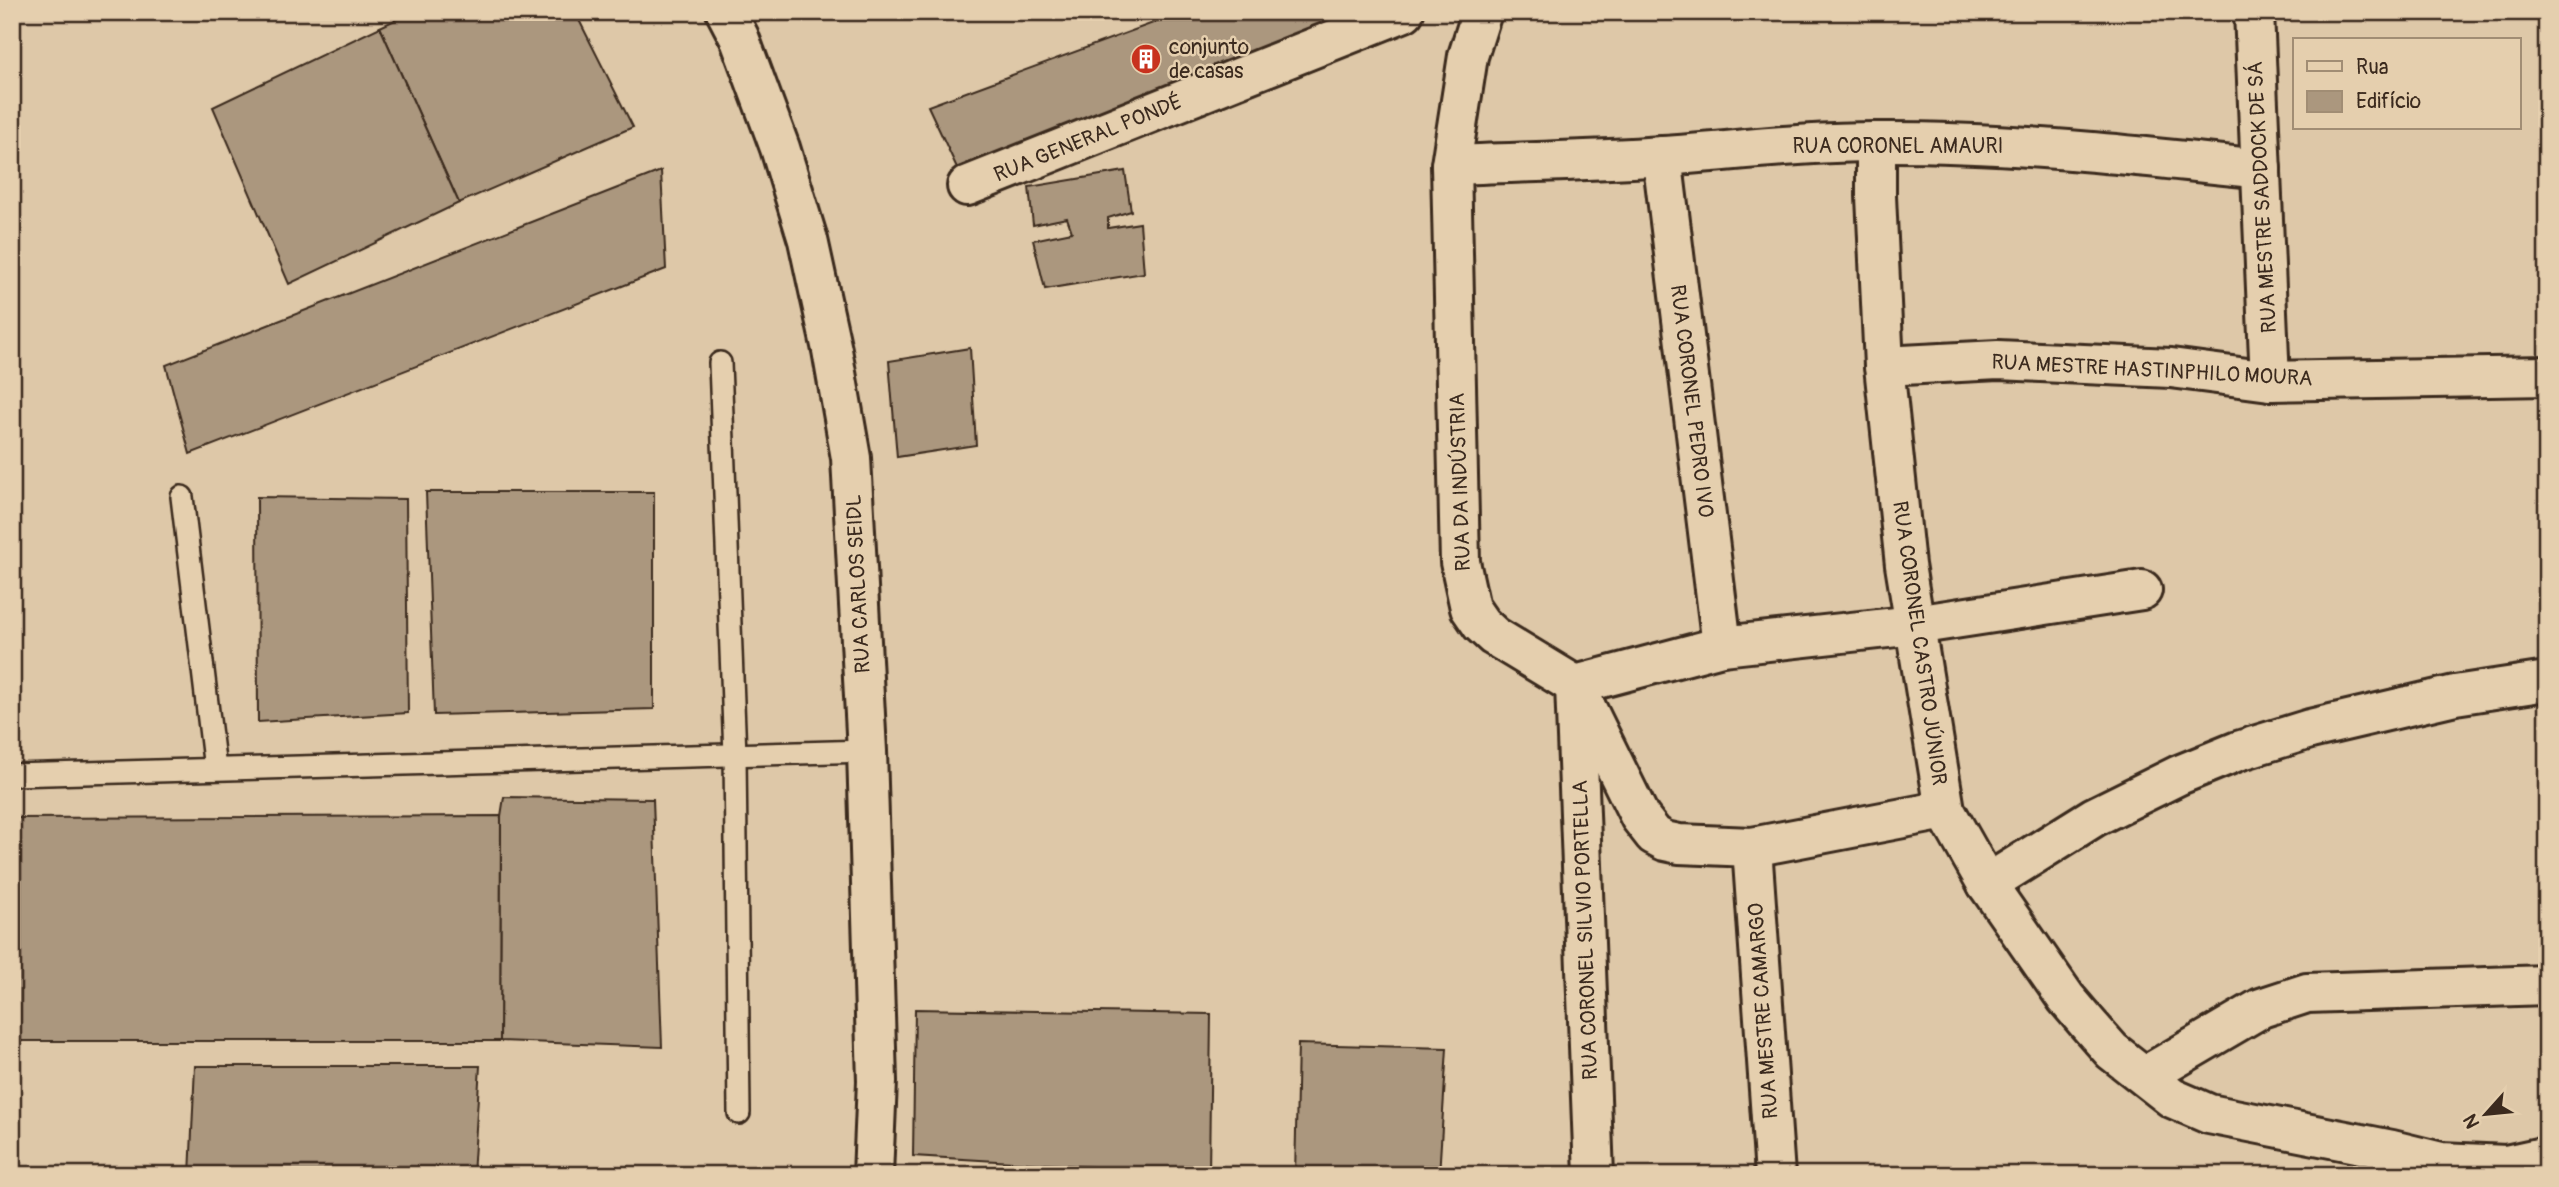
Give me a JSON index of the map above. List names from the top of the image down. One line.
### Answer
{"streets":{"street":["RUA GENERAL PONDÉ","RUA CORONEL AMAURI","RUA MESTRE SADDOCK DE SÁ","RUA MESTRE HASTINPHILO MOURA","RUA CORONEL PEDRO IVO","RUA DA INDÚSTRIA","RUA CARLOS SEIDL","RUA CORONEL CASTRO JÚNIOR","RUA CORONEL SILVIO PORTELLA","RUA MESTRE CAMARGO"]},"crossings":[["RUA CORONEL AMAURI","RUA MESTRE SADDOCK DE SÁ"],["RUA CORONEL AMAURI","RUA CORONEL PEDRO IVO"],["RUA CORONEL AMAURI","RUA DA INDÚSTRIA"],["RUA CORONEL AMAURI","RUA CORONEL CASTRO JÚNIOR"],["RUA MESTRE SADDOCK DE SÁ","RUA MESTRE HASTINPHILO MOURA"],["RUA MESTRE HASTINPHILO MOURA","RUA CORONEL CASTRO JÚNIOR"],["RUA DA INDÚSTRIA","RUA CORONEL SILVIO PORTELLA"]],"places":{"building":["conjunto de casas"]},"legend":["Rua","Edifício"],"north":"bottom left"}
